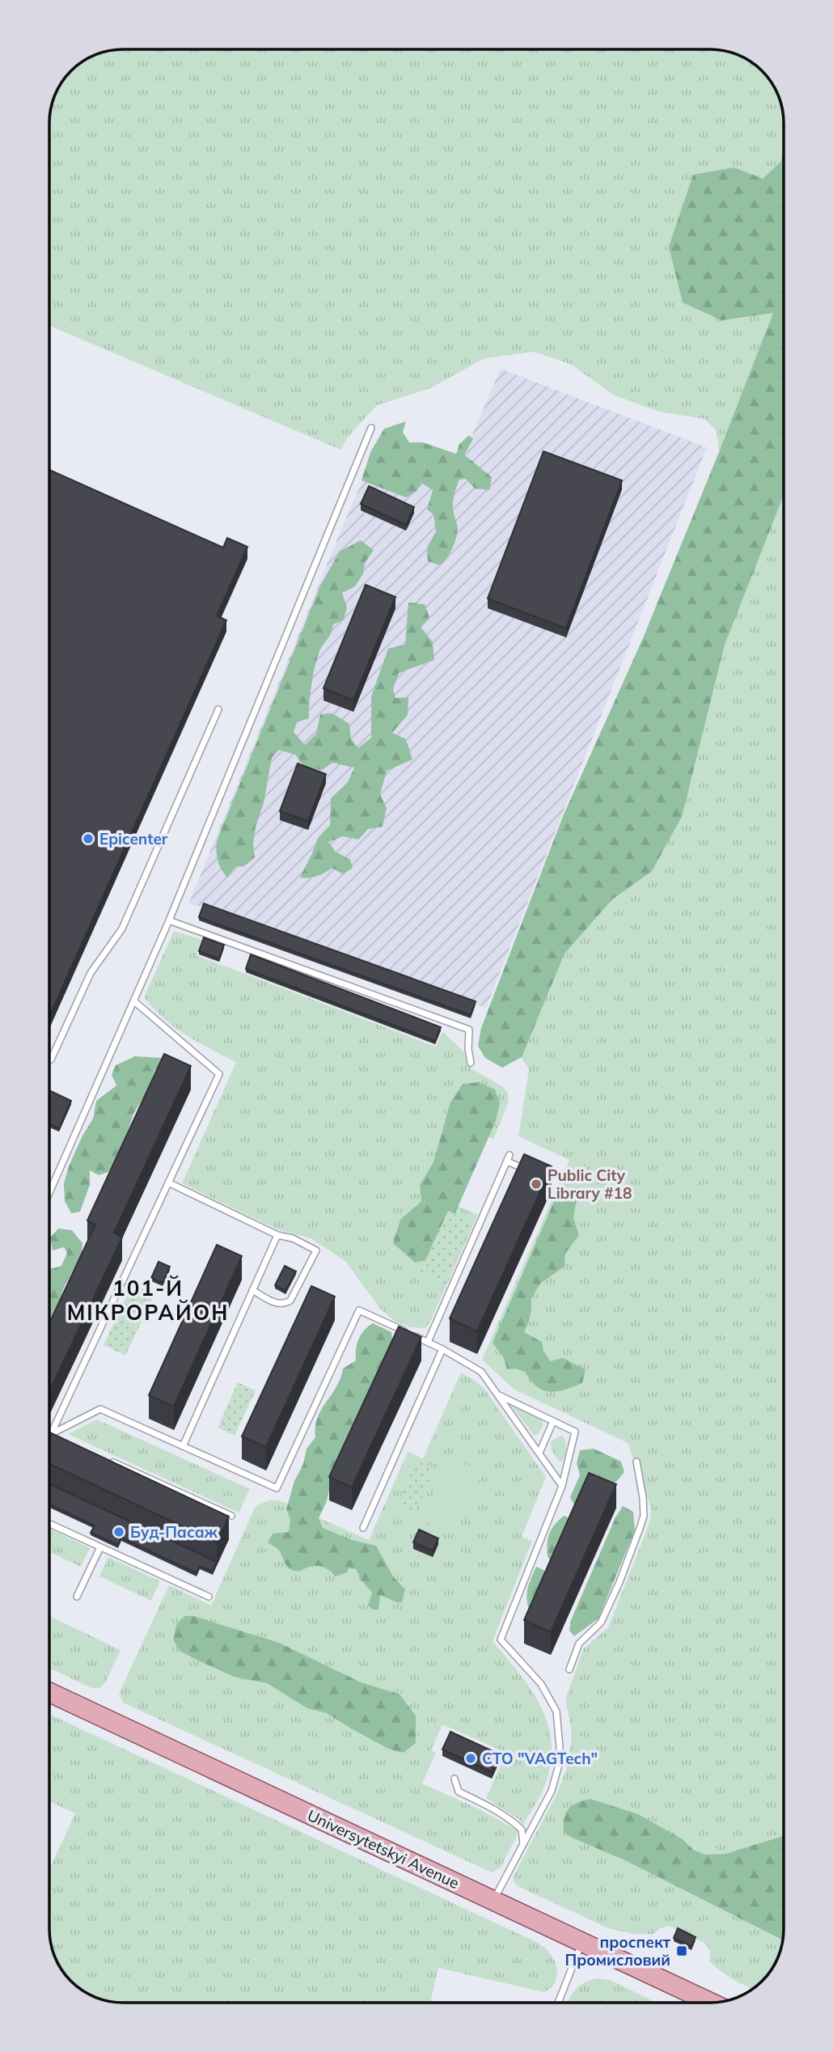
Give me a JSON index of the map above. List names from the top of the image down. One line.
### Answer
{"streets":{"main road":["Universytetskyi Avenue"]},"districts":["101-Й МІКРОРАЙОН"],"places":{"other":["Epicenter","Public City Library #18","Буд-Пасаж","СТО \"VAGTech\""],"transit":["проспект Промисловий"]}}
